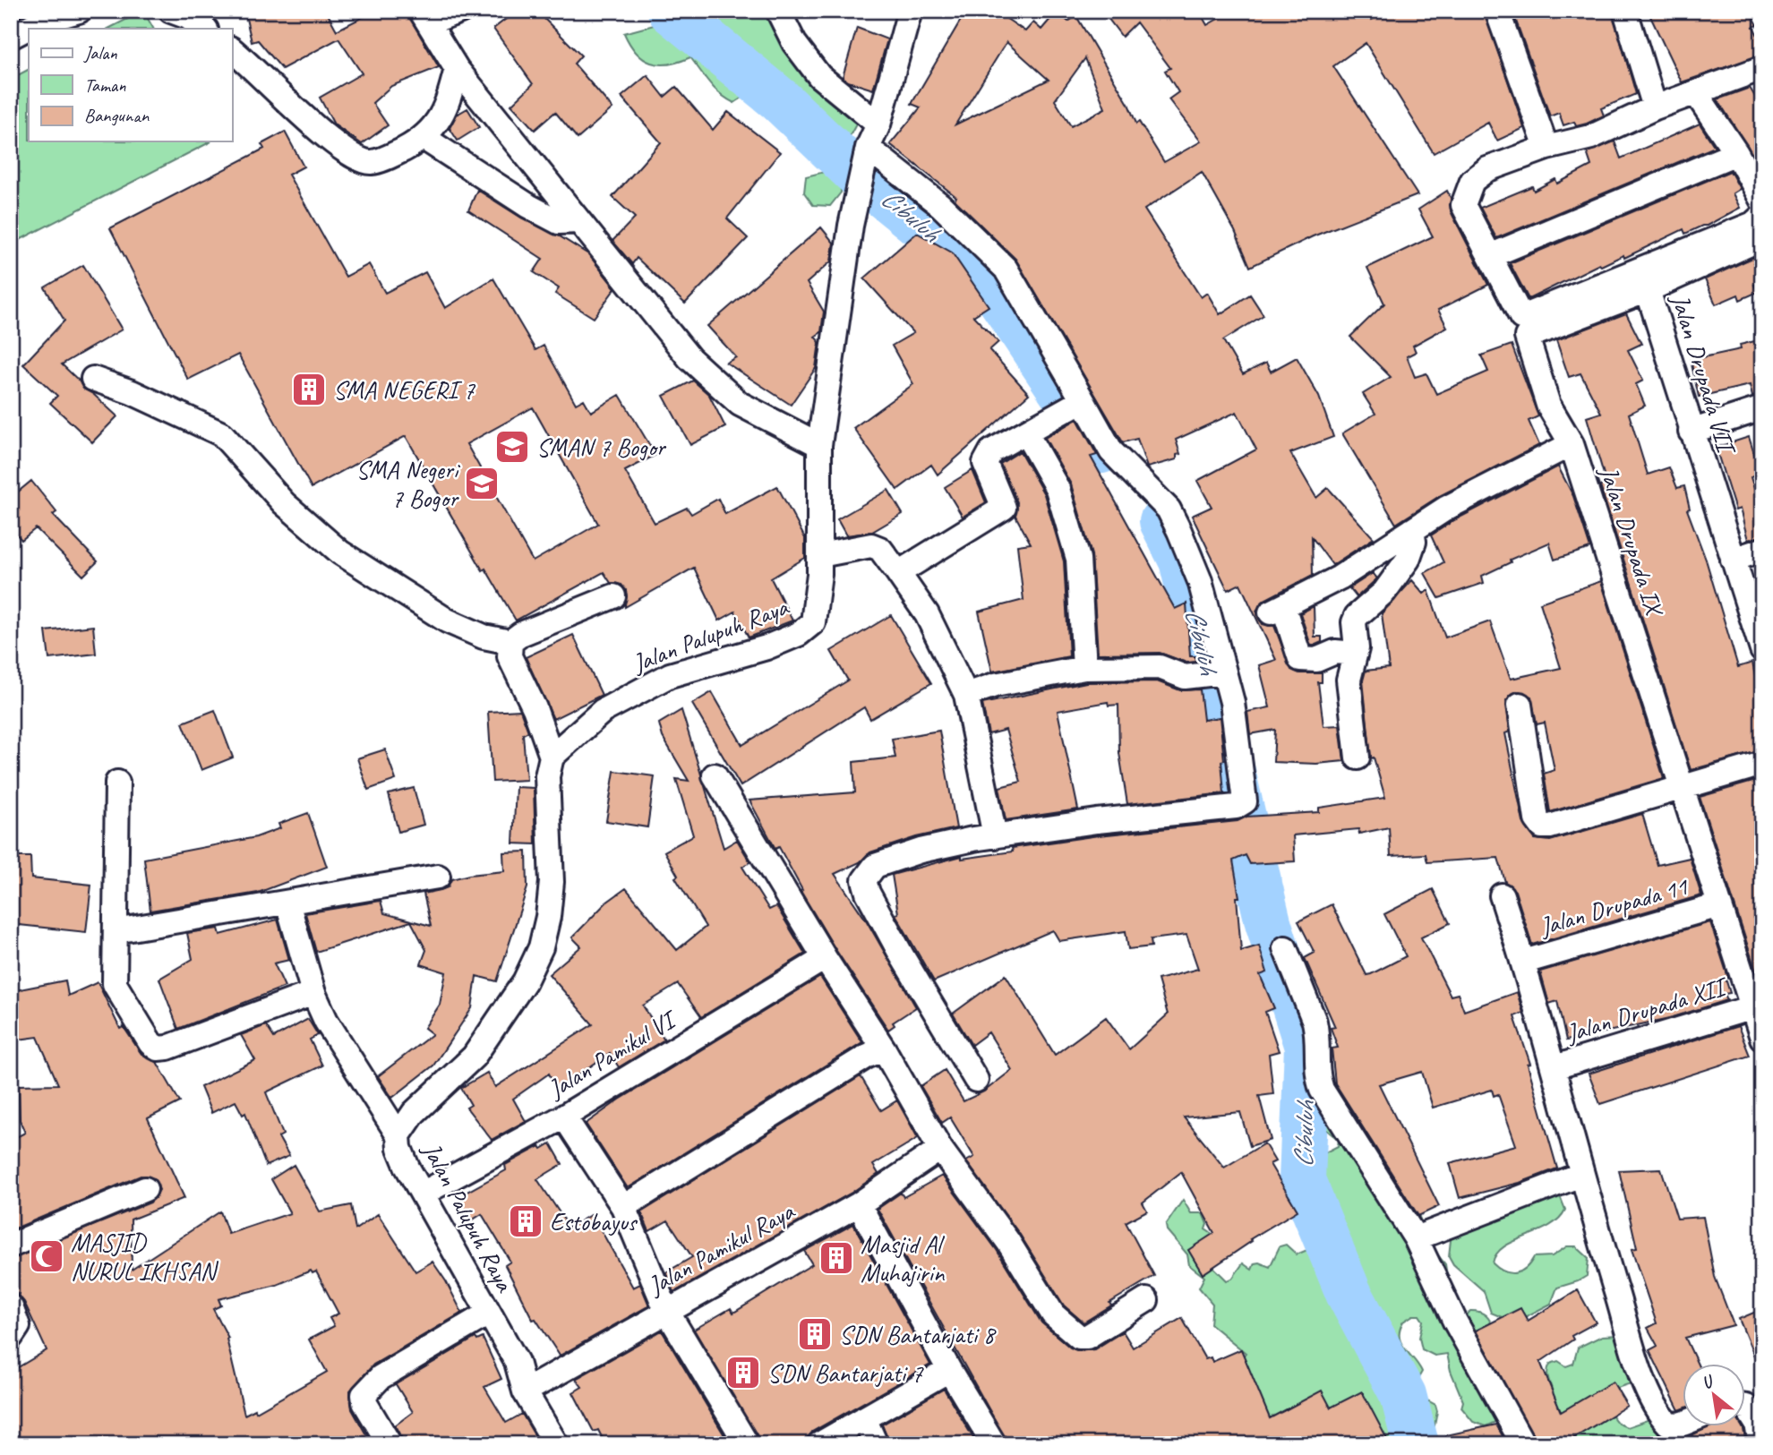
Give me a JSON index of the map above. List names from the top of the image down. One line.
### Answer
{"streets":{"street":["Jalan Drupada VII","Jalan Drupada IX","Jalan Palupuh Raya","Jalan Drupada 11","Jalan Drupada XII","Jalan Pamikul VI","Jalan Pamikul Raya"]},"crossings":[["Jalan Drupada VII","Jalan Drupada IX"],["Jalan Drupada IX","Jalan Drupada 11"],["Jalan Drupada IX","Jalan Drupada XII"],["Jalan Palupuh Raya","Jalan Pamikul VI"],["Jalan Palupuh Raya","Jalan Pamikul Raya"]],"water":["Cibuluh"],"places":{"building":["SMA NEGERI 7","Estobayus","Masjid Al Muhajirin","SDN Bantarjati 8","SDN Bantarjati 7"],"school or university":["SMAN 7 Bogor","SMA Negeri 7 Bogor"],"mosque":["MASJID NURUL IKHSAN"]},"legend":["Jalan","Taman","Bangunan"],"north":"top left"}
